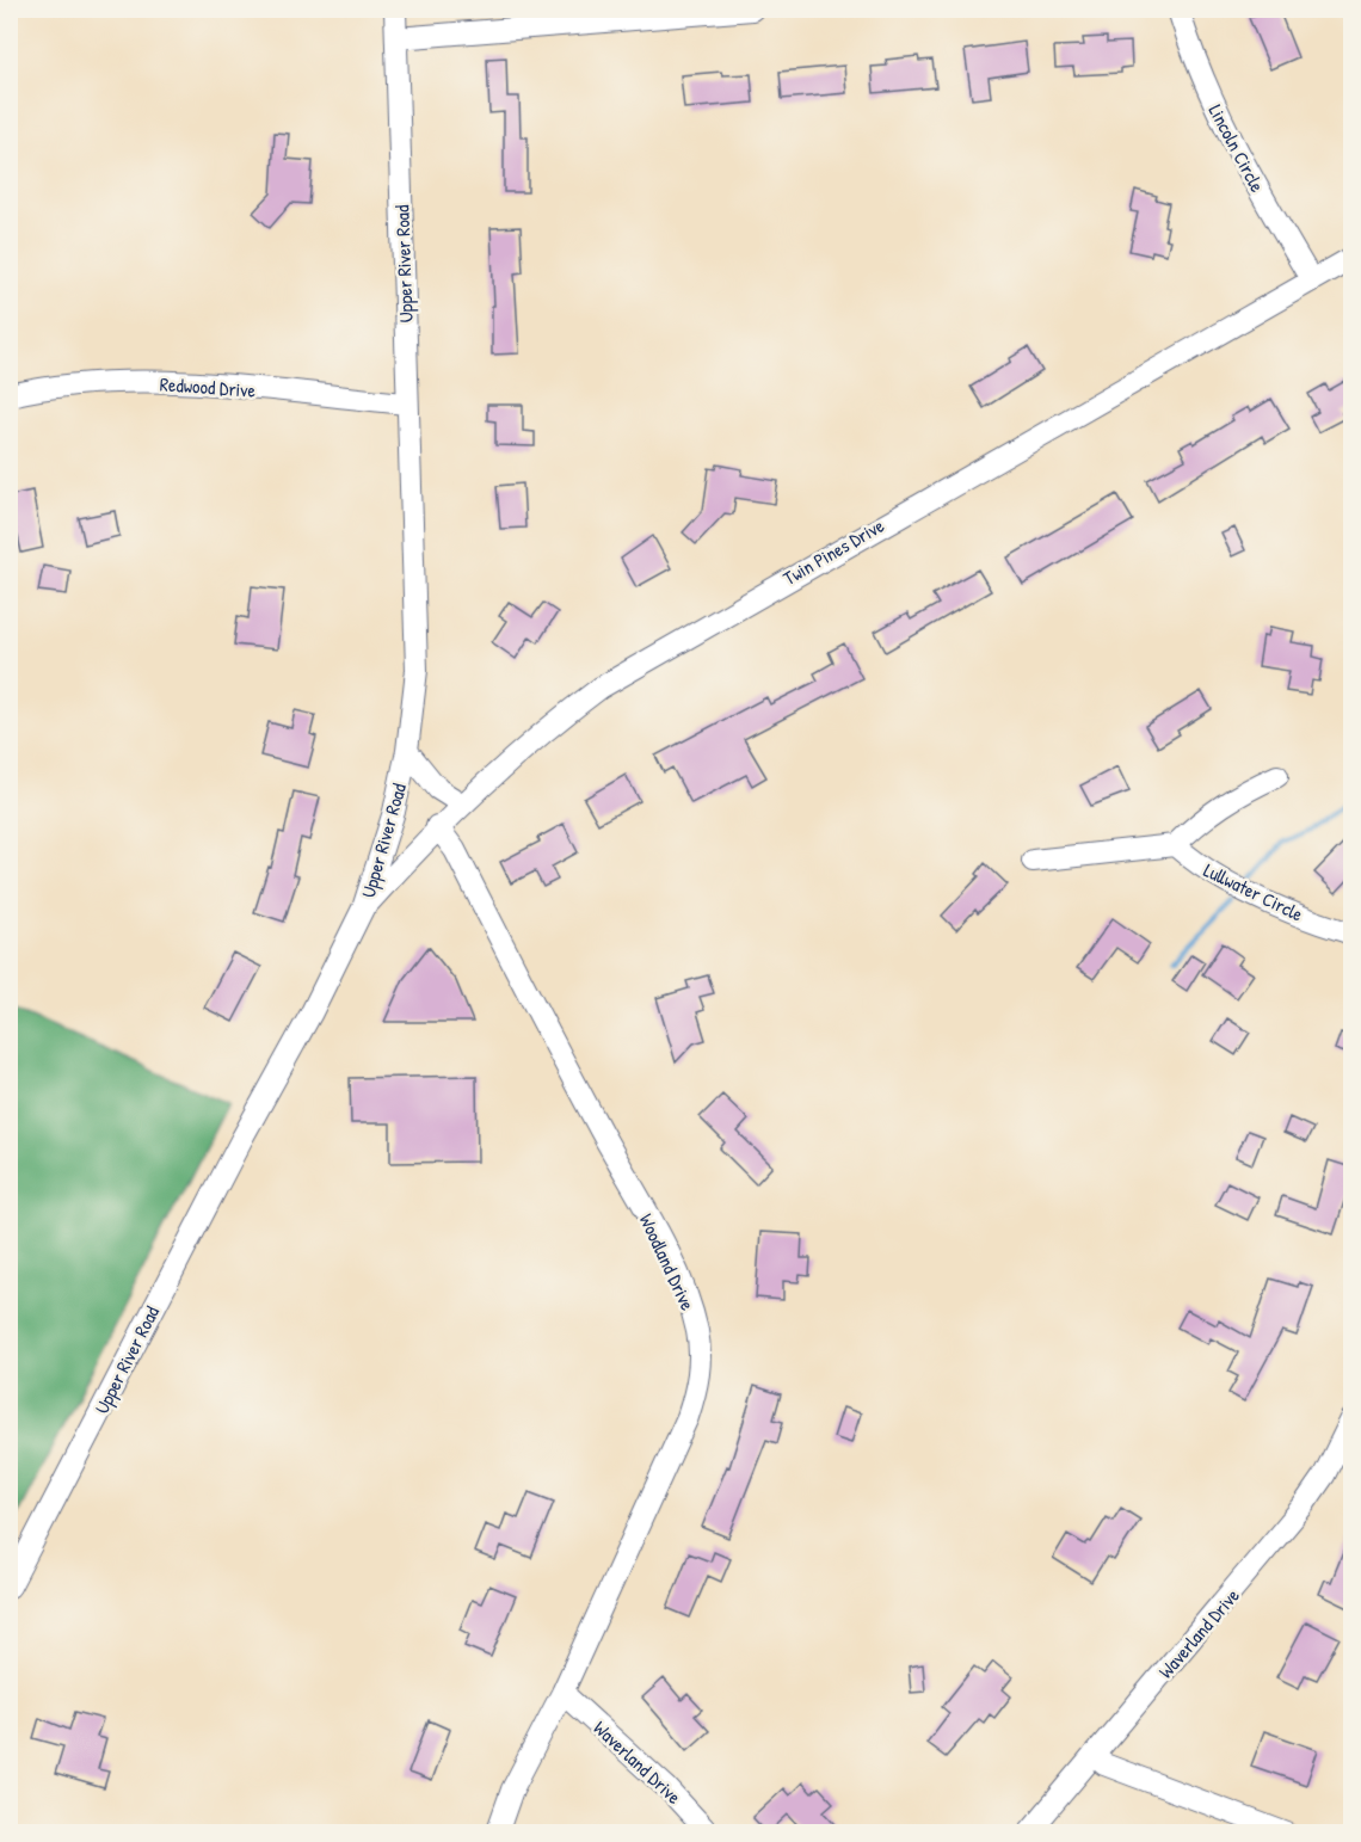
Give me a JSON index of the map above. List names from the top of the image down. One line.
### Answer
{"streets":{"street":["Lincoln Circle","Upper River Road","Redwood Drive","Twin Pines Drive","Lullwater Circle","Woodland Drive","Waverland Drive"]},"crossings":[["Lincoln Circle","Twin Pines Drive"],["Upper River Road","Redwood Drive"],["Upper River Road","Twin Pines Drive"],["Twin Pines Drive","Woodland Drive"],["Woodland Drive","Waverland Drive"]]}
